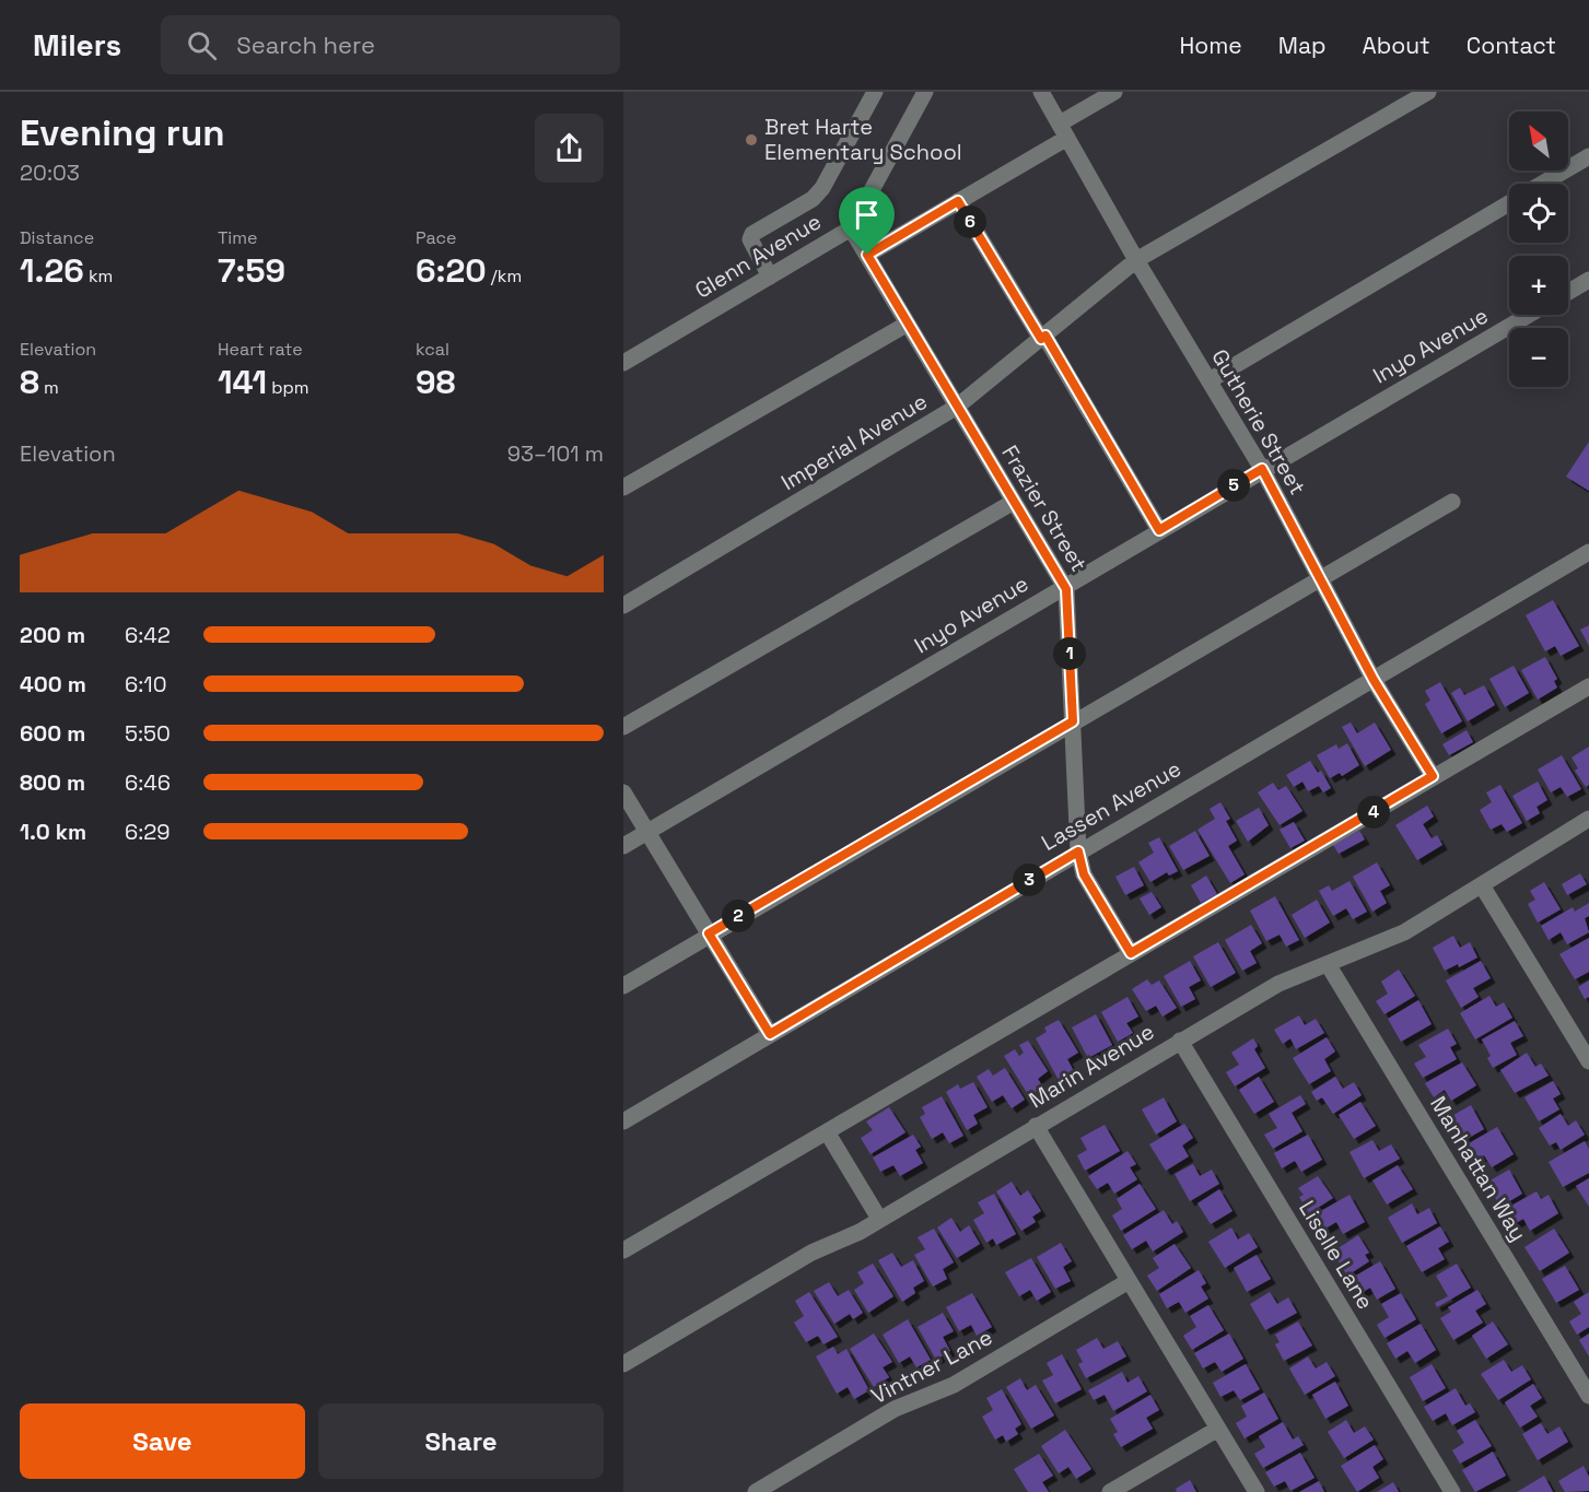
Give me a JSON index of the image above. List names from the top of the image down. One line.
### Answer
{"streets":{"street":["Glenn Avenue","Inyo Avenue","Gutherie Street","Imperial Avenue","Frazier Street","Lassen Avenue","Marin Avenue","Manhattan Way","Liselle Lane","Vintner Lane"]},"crossings":[["Glenn Avenue","Frazier Street"],["Inyo Avenue","Gutherie Street"],["Inyo Avenue","Frazier Street"],["Gutherie Street","Imperial Avenue"],["Gutherie Street","Lassen Avenue"],["Imperial Avenue","Frazier Street"],["Frazier Street","Lassen Avenue"],["Marin Avenue","Manhattan Way"],["Marin Avenue","Liselle Lane"]],"places":["Bret Harte Elementary School"],"north":"top left","page":{"header":"Milers","search":"Search here","nav":["Home","Map","About","Contact"],"heading":["Evening run","20:03"],"map_buttons":["+","−"],"stats":[["Distance","1.26 km"],["Time","7:59"],["Pace","6:20 /km"],["Elevation","8 m"],["Heart rate","141 bpm"],["kcal","98"]],"pins":["6","5","1","4","3","2"],"chart":["Elevation","93–101 m"],"list":[{"name":"200 m","note":"6:42"},{"name":"400 m","note":"6:10"},{"name":"600 m","note":"5:50"},{"name":"800 m","note":"6:46"},{"name":"1.0 km","note":"6:29"}],"buttons":["Save","Share"]}}
